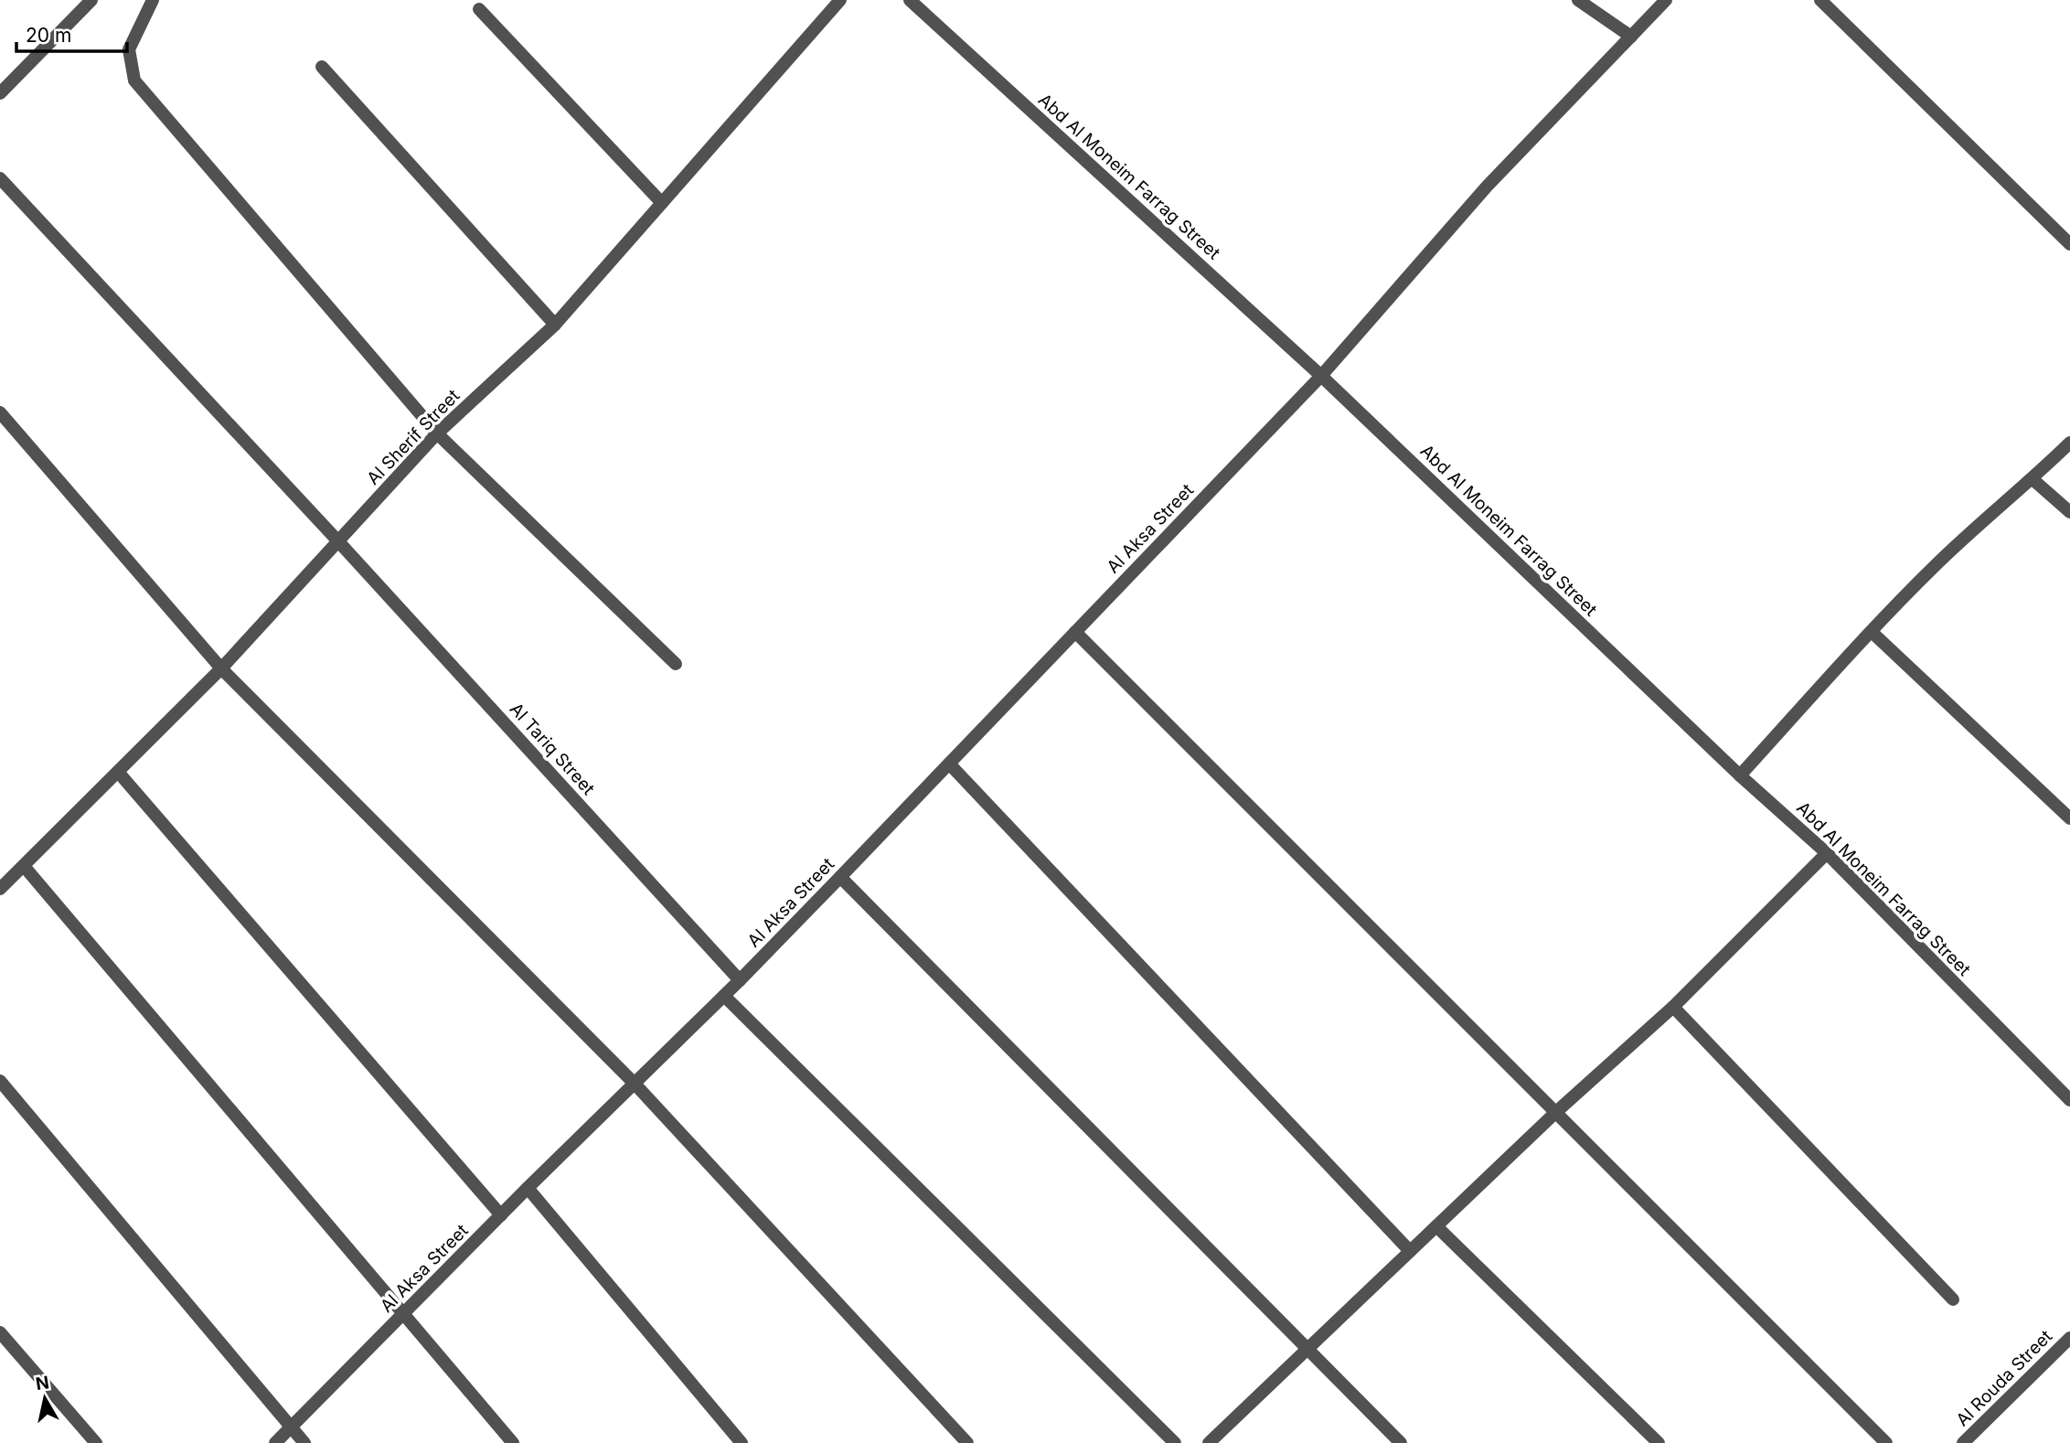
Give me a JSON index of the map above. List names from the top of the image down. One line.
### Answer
{"streets":{"street":["Abd Al Moneim Farrag Street","Al Sherif Street","Al Aksa Street","Al Tariq Street","Al Rouda Street"]},"crossings":[["Abd Al Moneim Farrag Street","Al Aksa Street"],["Al Sherif Street","Al Tariq Street"],["Al Aksa Street","Al Tariq Street"]],"scale_bar":"20 m","north":"top"}
